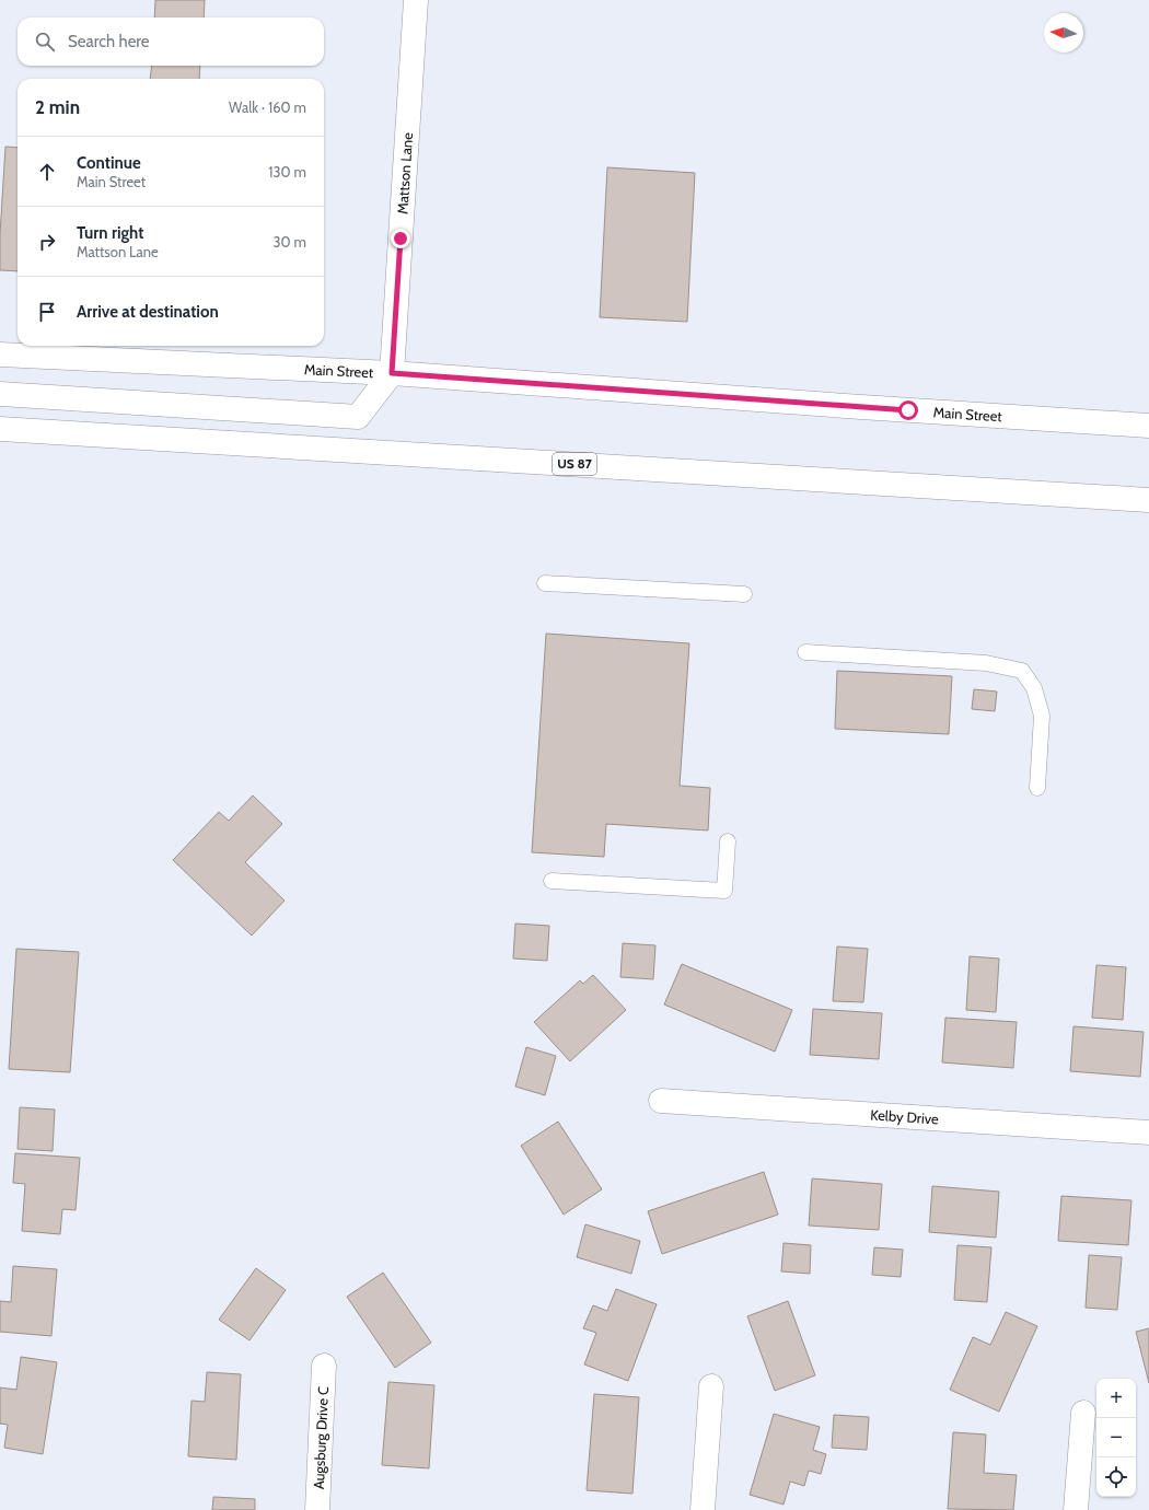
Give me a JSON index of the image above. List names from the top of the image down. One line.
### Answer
{"streets":{"main road":["Mattson Lane","Main Street","US 87","Kelby Drive","Augsburg Drive C"]},"crossings":[["Mattson Lane","Main Street"]],"north":"left","page":{"search":"Search here","heading":["2 min","Walk · 160 m"],"list":[["Continue","Main Street","130 m"],["Turn right","Mattson Lane","30 m"],"Arrive at destination"],"map_buttons":["+","−"]}}
